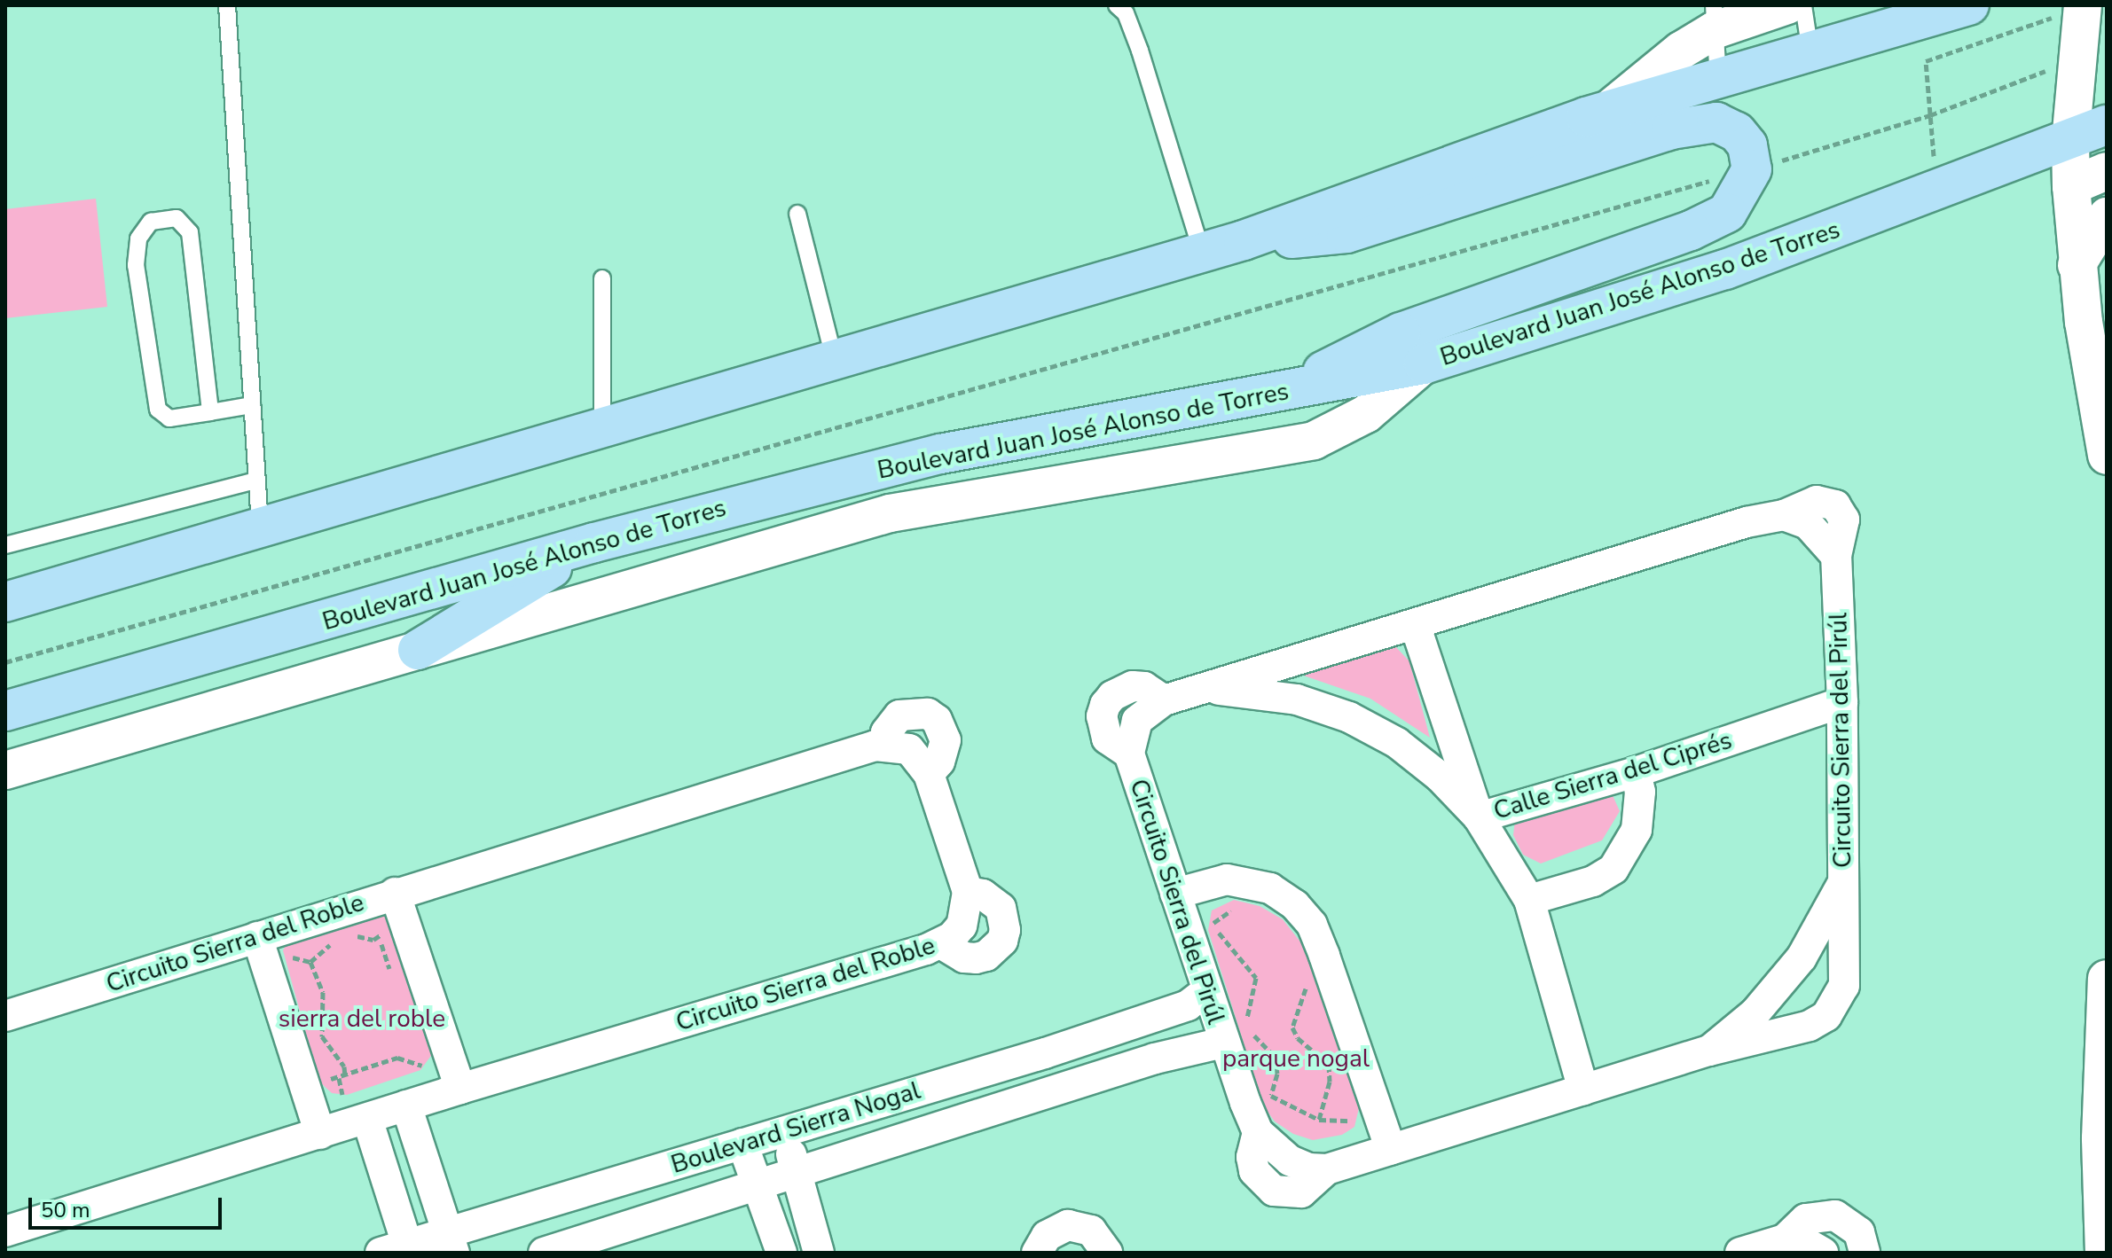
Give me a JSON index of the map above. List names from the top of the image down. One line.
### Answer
{"streets":{"main road":["Boulevard Juan José Alonso de Torres"],"street":["Circuito Sierra del Pirúl","Calle Sierra del Ciprés","Circuito Sierra del Roble","Boulevard Sierra Nogal"]},"crossings":[["Circuito Sierra del Pirúl","Calle Sierra del Ciprés"],["Circuito Sierra del Pirúl","Boulevard Sierra Nogal"]],"parks":["sierra del roble","parque nogal"],"scale_bar":"50 m"}
